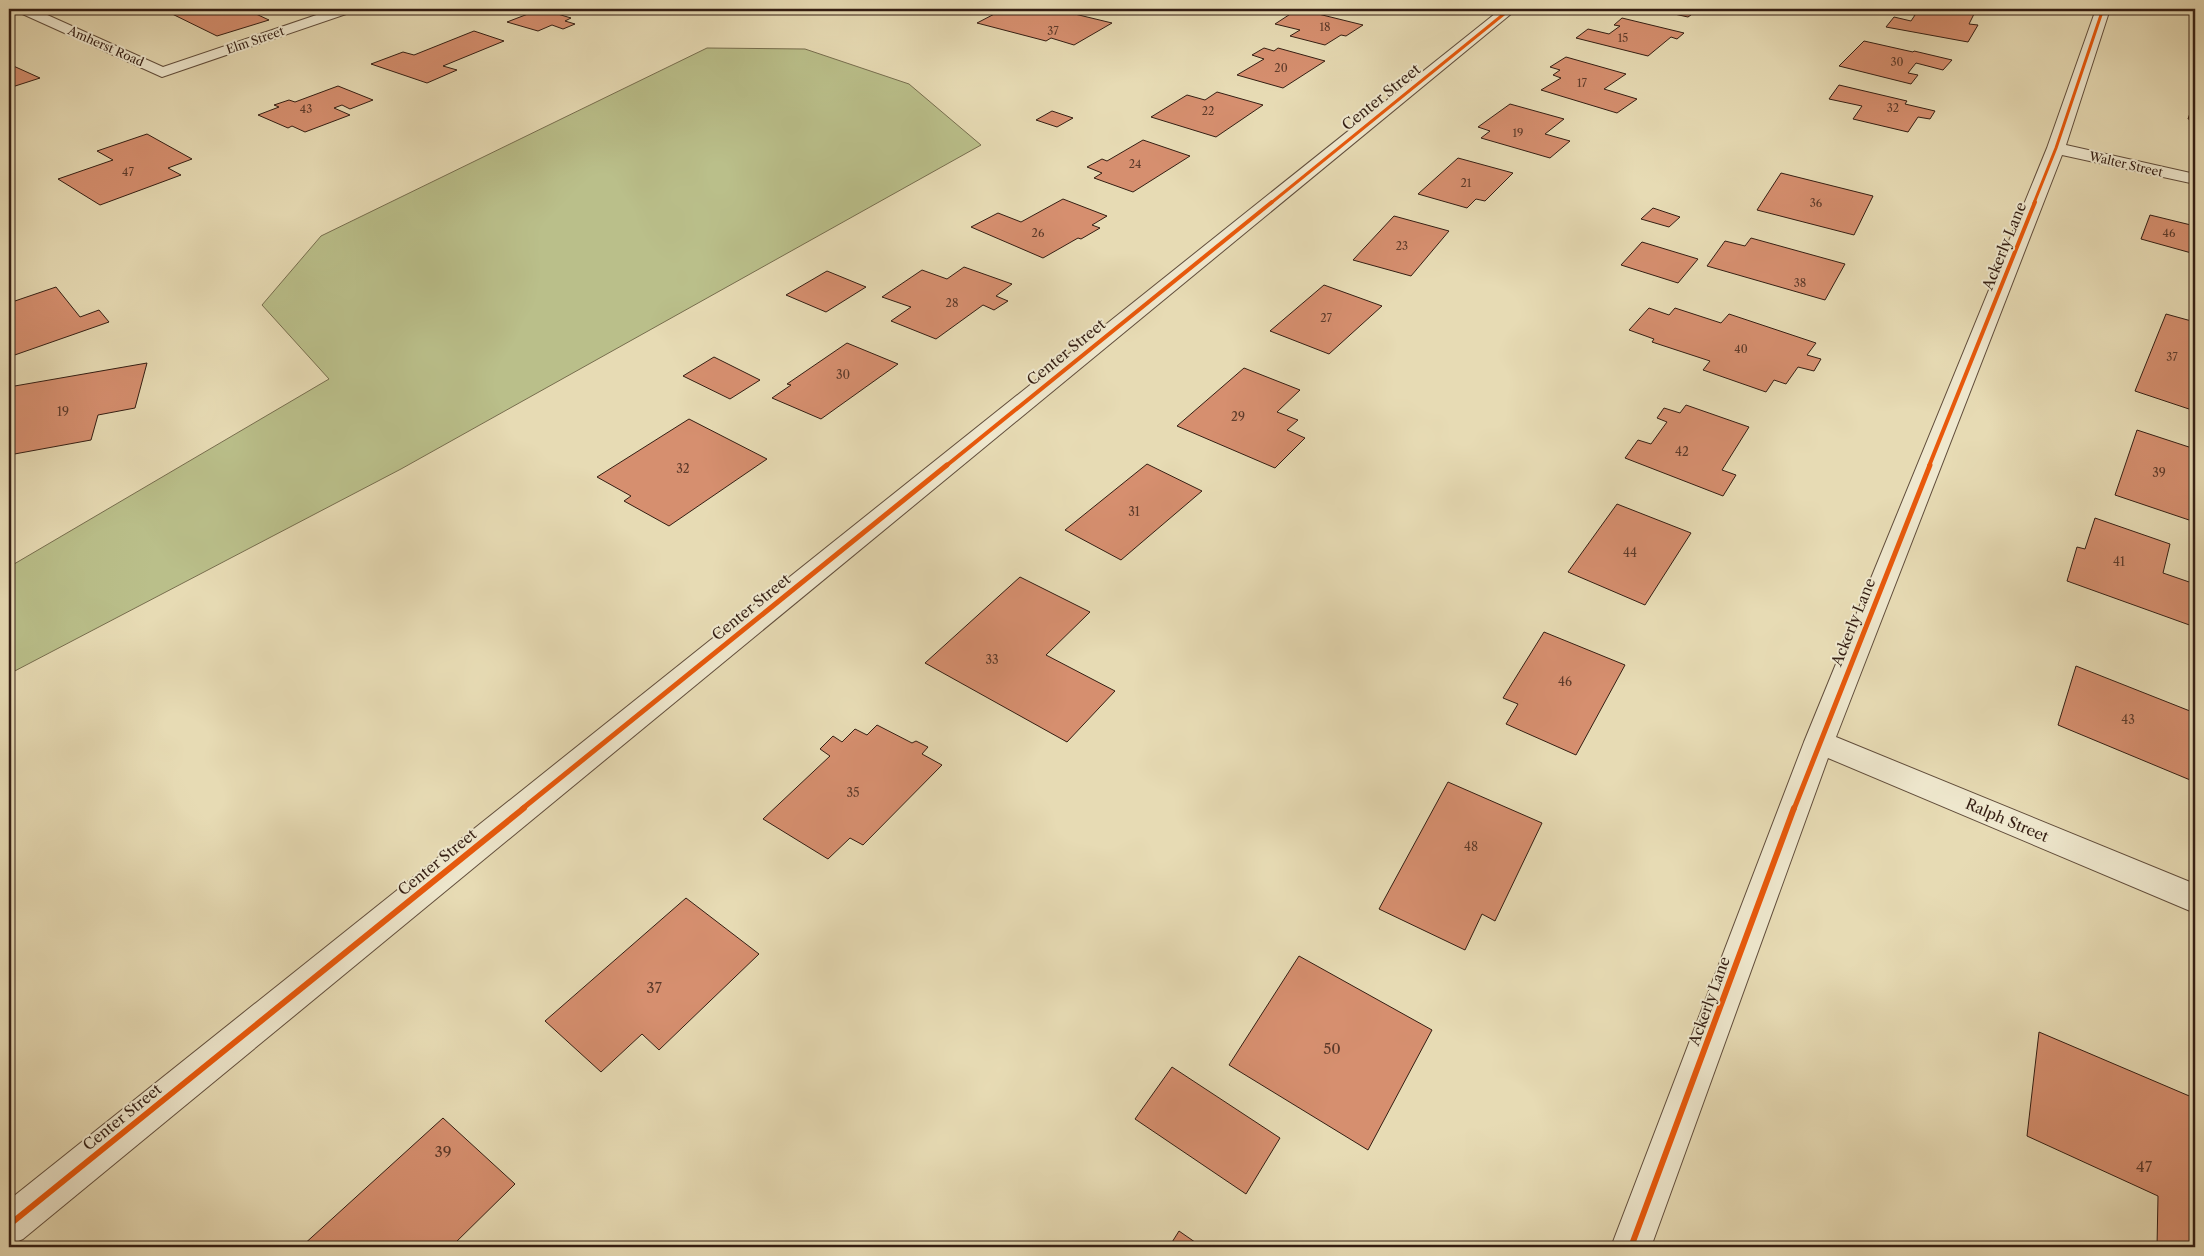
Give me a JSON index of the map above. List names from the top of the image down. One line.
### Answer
{"streets":{"street":["Elm Street","Amherst Road","Center Street","Walter Street","Ackerly Lane","Ralph Street"]},"crossings":[["Elm Street","Amherst Road"],["Walter Street","Ackerly Lane"],["Ackerly Lane","Ralph Street"]],"house_numbers":["18","37","15","30","20","17","32","43","22","19","24","47","21","36","26","46","23","38","28","27","40","37","30","19","29","42","32","39","31","44","41","33","46","43","35","48","37","50","39","47"]}
